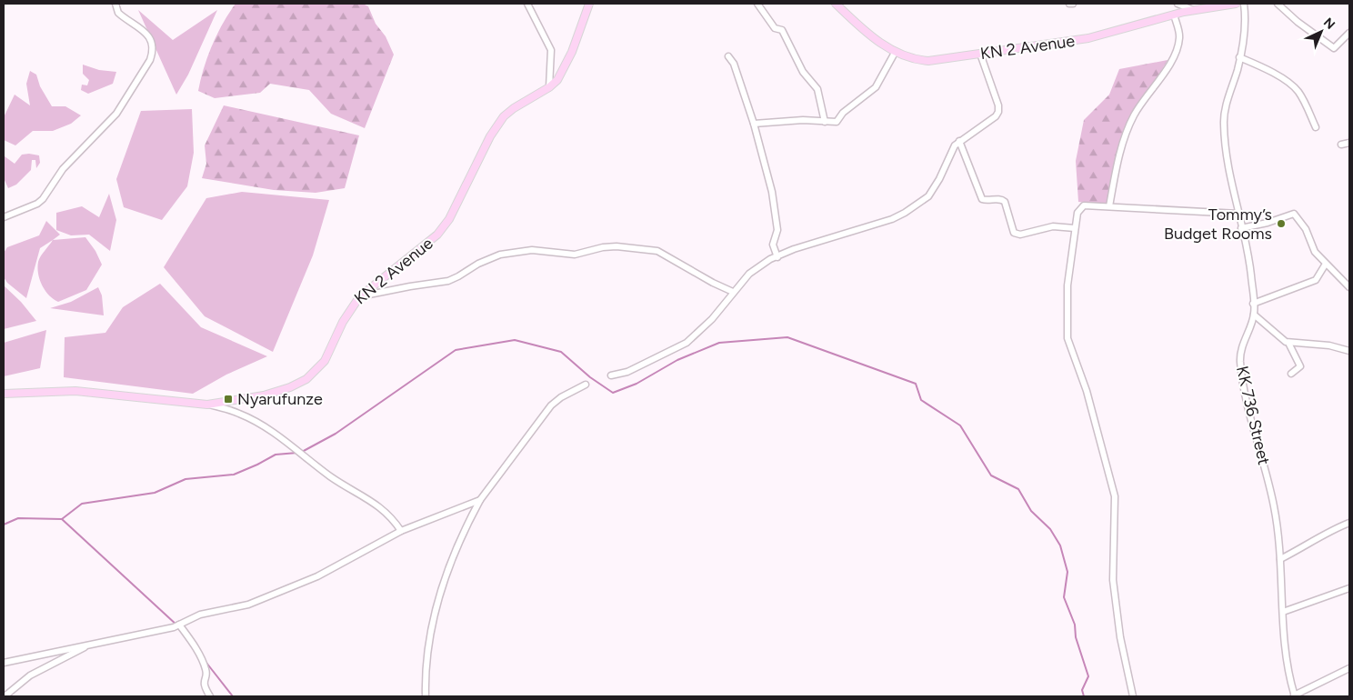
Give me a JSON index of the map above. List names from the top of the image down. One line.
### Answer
{"streets":{"main road":["KN 2 Avenue"],"street":["KK 736 Street"]},"places":{"other":["Tommy’s Budget Rooms"],"transit":["Nyarufunze"]},"north":"top right"}
